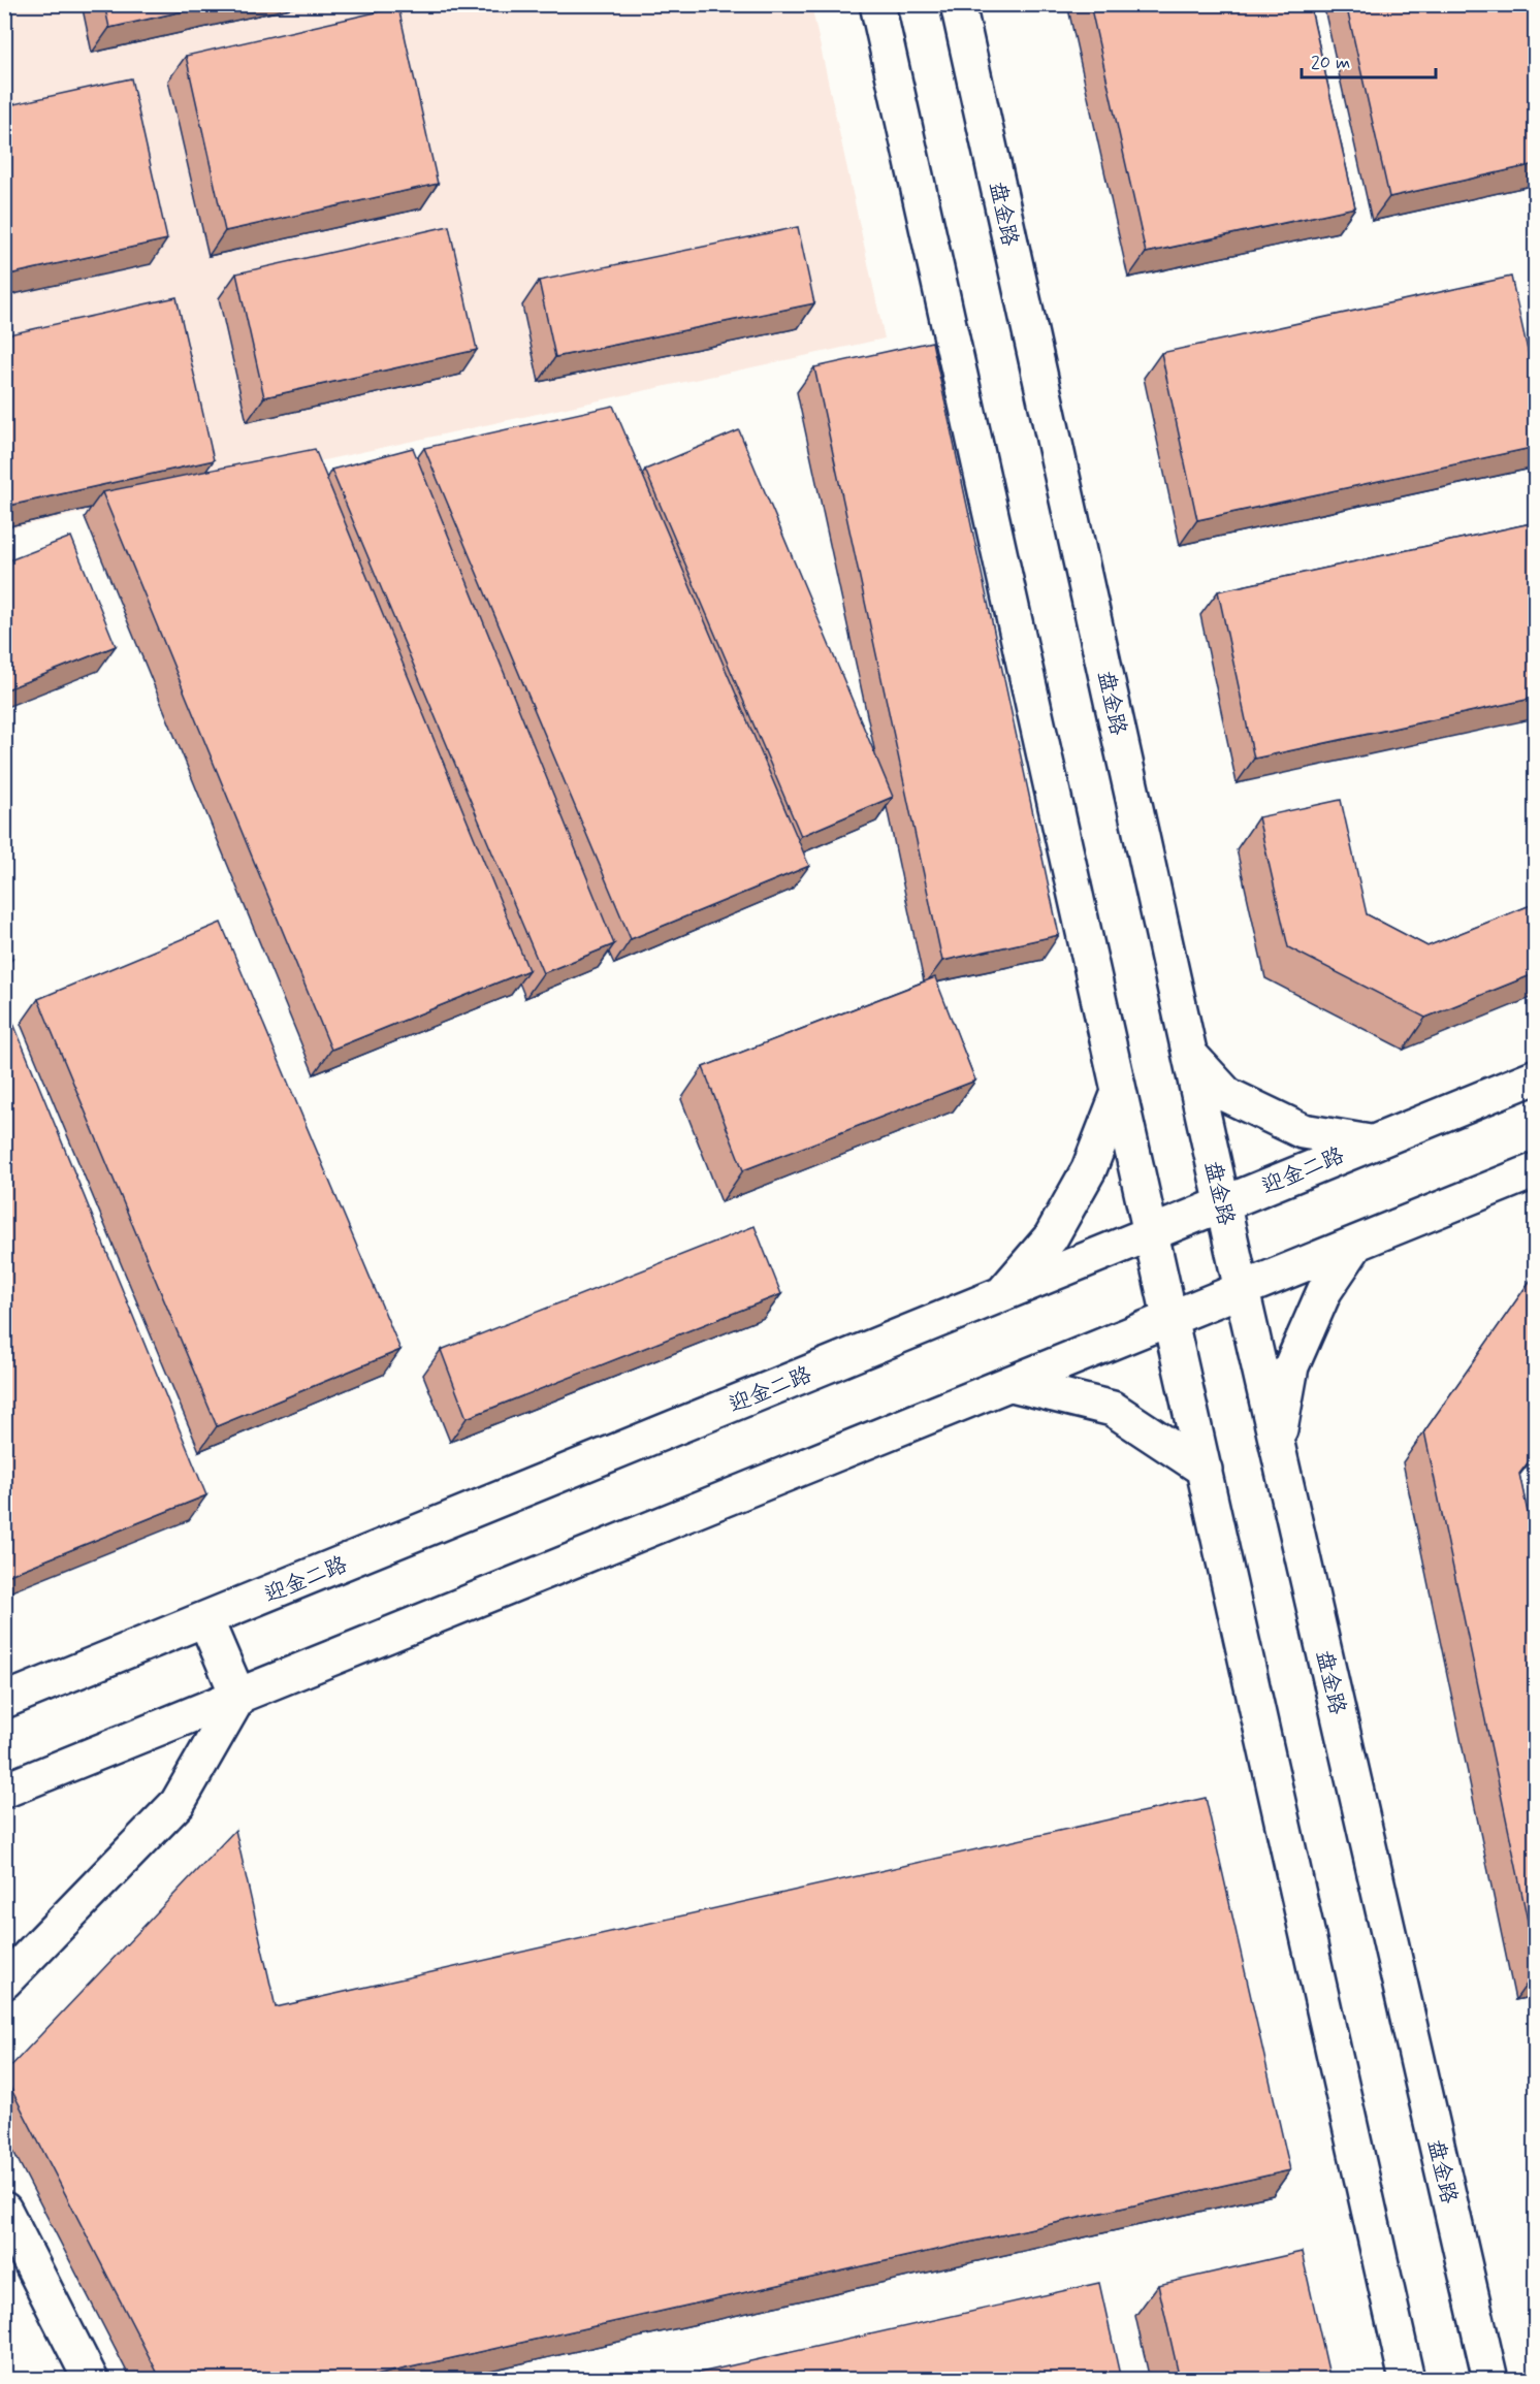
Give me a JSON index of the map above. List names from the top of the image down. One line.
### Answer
{"streets":{"street":["盘金路","迎金二路"]},"crossings":[["盘金路","迎金二路"]],"scale_bar":"20 m"}
